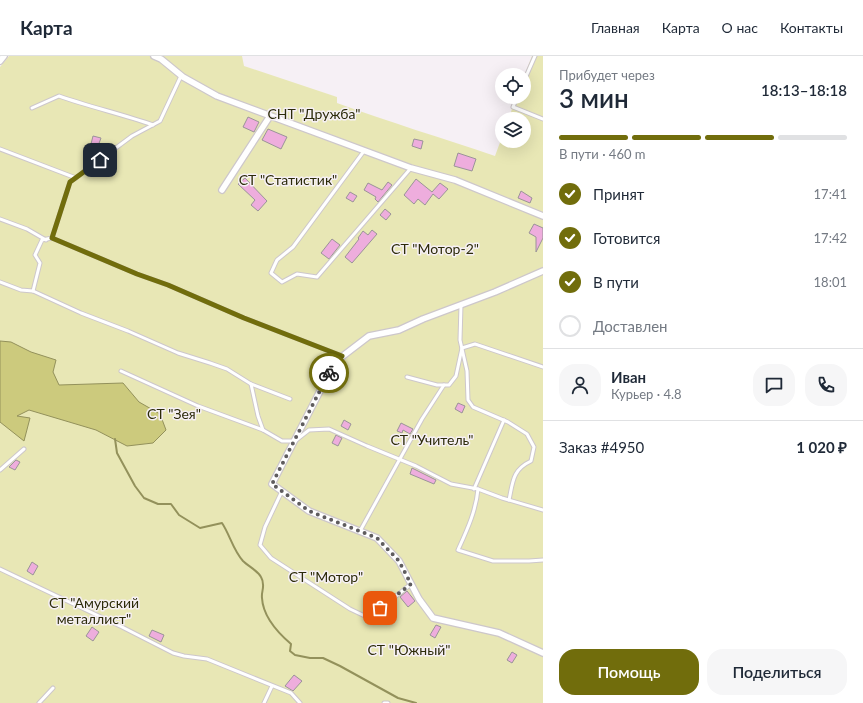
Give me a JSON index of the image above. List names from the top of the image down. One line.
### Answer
{"parks":["СНТ \"Дружба\"","СТ \"Статистик\"","СТ \"Мотор-2\"","СТ \"Зея\"","СТ \"Учитель\"","СТ \"Мотор\"","СТ \"Амурский металлист\"","СТ \"Южный\""],"page":{"header":"Карта","nav":["Главная","Карта","О нас","Контакты"],"heading":["3 мин","Прибудет через","18:13–18:18"],"panel":["Иван","Курьер · 4.8","Заказ #4950","1 020 ₽"],"bar":"В пути · 460 m","list":[["Принят","17:41"],["Готовится","17:42"],["В пути","18:01"],"Доставлен"],"buttons":["Помощь","Поделиться"]}}
